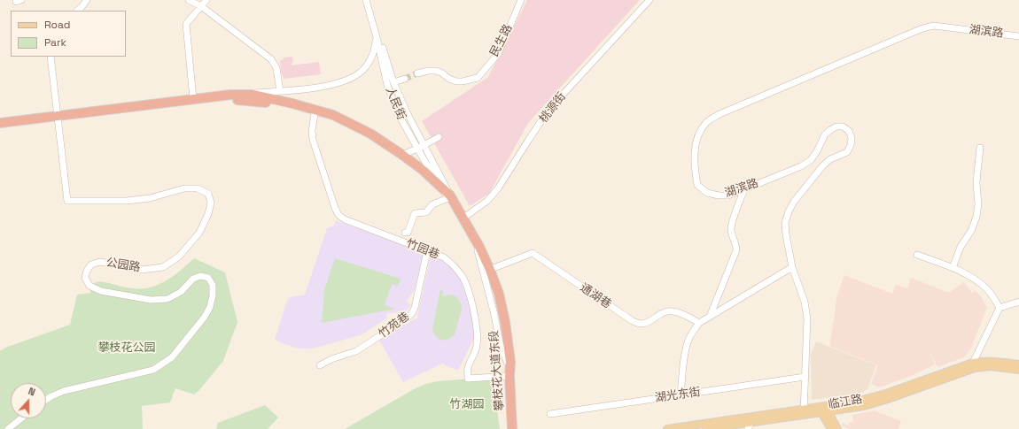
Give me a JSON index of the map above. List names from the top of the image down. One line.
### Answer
{"streets":{"highway":["攀枝花大道东段"],"main road":["临江路"],"street":["湖滨路","民生路","人民街","桃源街","竹园巷","公园路","通湖巷","竹苑巷","湖光东街"]},"crossings":[["湖滨路","湖光东街"],["湖滨路","临江路"],["人民街","攀枝花大道东段"],["桃源街","攀枝花大道东段"],["竹园巷","竹苑巷"],["竹园巷","攀枝花大道东段"]],"parks":["攀枝花公园","竹湖园"],"legend":["Road","Park"],"north":"top"}
